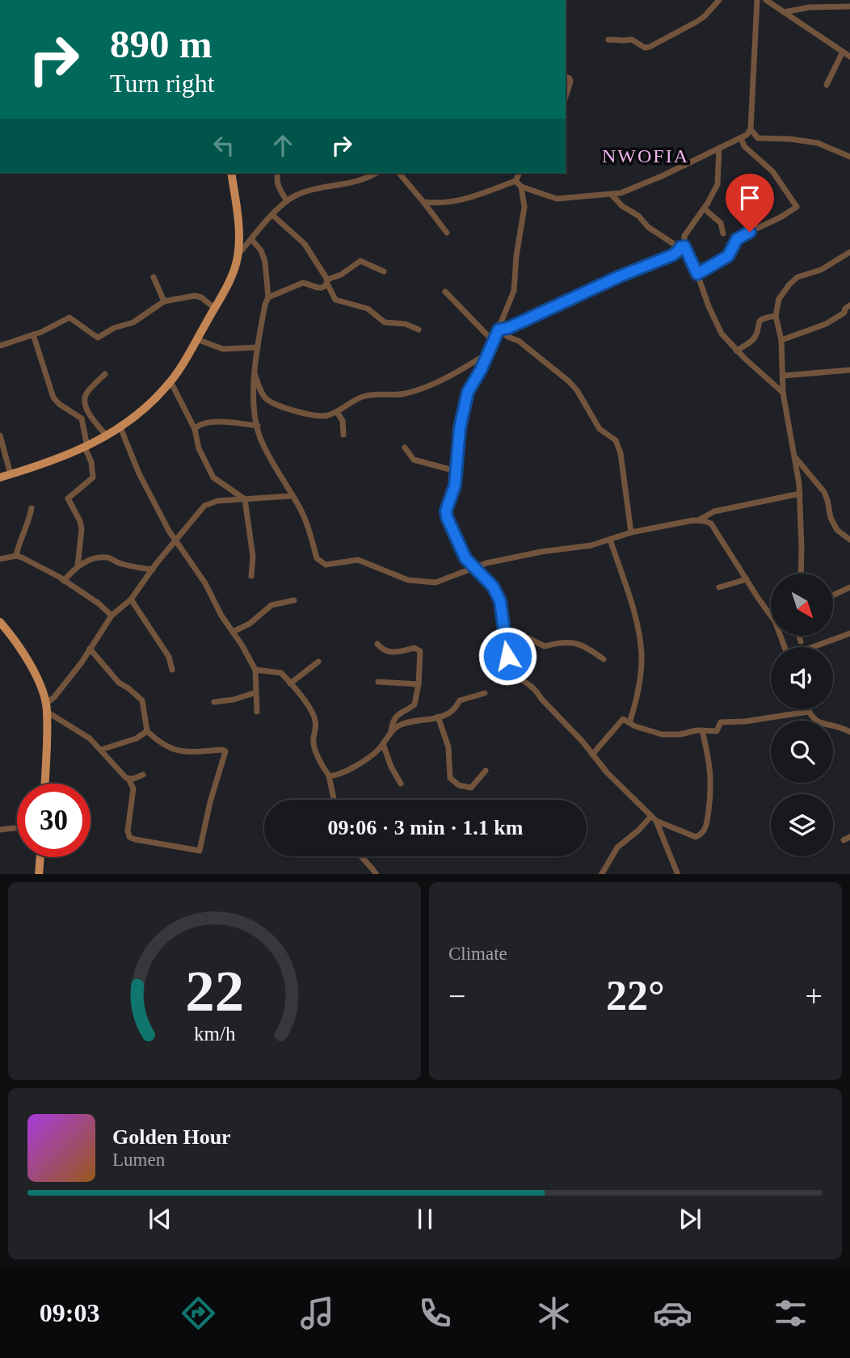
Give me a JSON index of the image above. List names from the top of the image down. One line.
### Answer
{"districts":["NWOFIA"],"north":"bottom right","page":{"turn":["890 m","Turn right"],"limit":"30","trip":"09:06 · 3 min · 1.1 km","tile":"Climate","heat":["−","22°","+"],"song":["Golden Hour","Lumen"],"tabs":"09:03","gauge":["22","km/h"]}}
